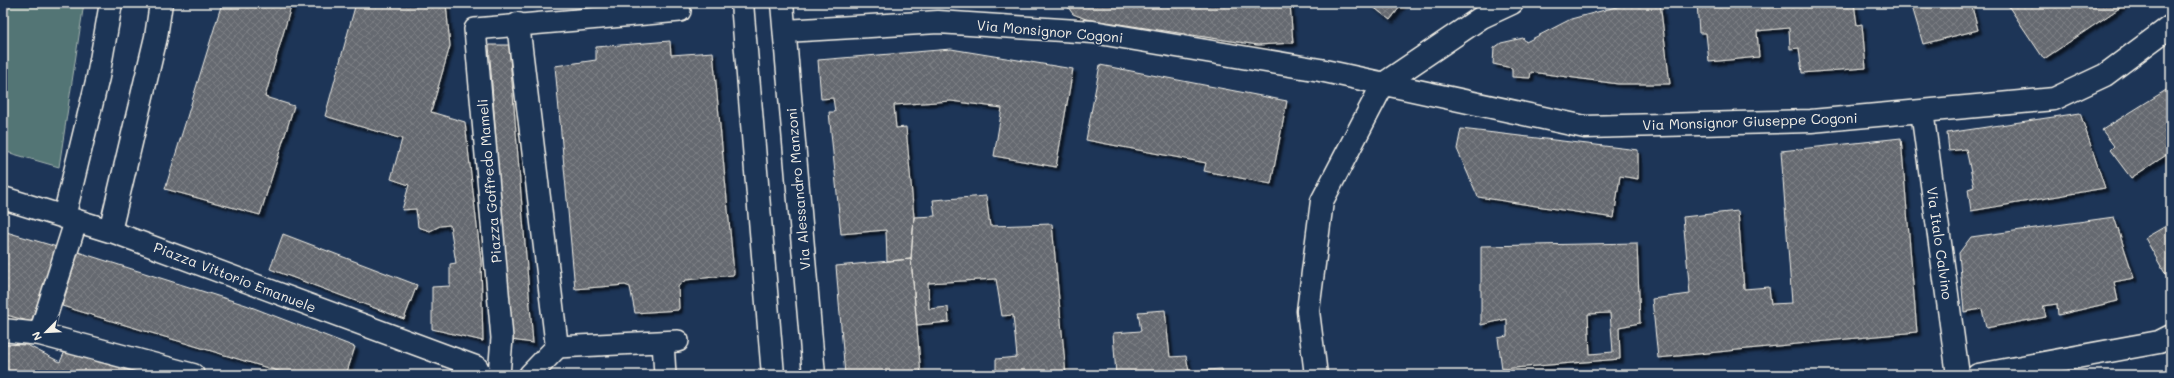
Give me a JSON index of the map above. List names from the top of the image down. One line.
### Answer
{"streets":{"street":["Via Monsignor Cogoni","Via Monsignor Giuseppe Cogoni","Piazza Goffredo Mameli","Via Alessandro Manzoni","Via Italo Calvino","Piazza Vittorio Emanuele"]},"crossings":[["Via Monsignor Cogoni","Via Monsignor Giuseppe Cogoni"],["Via Monsignor Cogoni","Via Alessandro Manzoni"],["Via Monsignor Giuseppe Cogoni","Via Italo Calvino"]],"north":"bottom left"}
